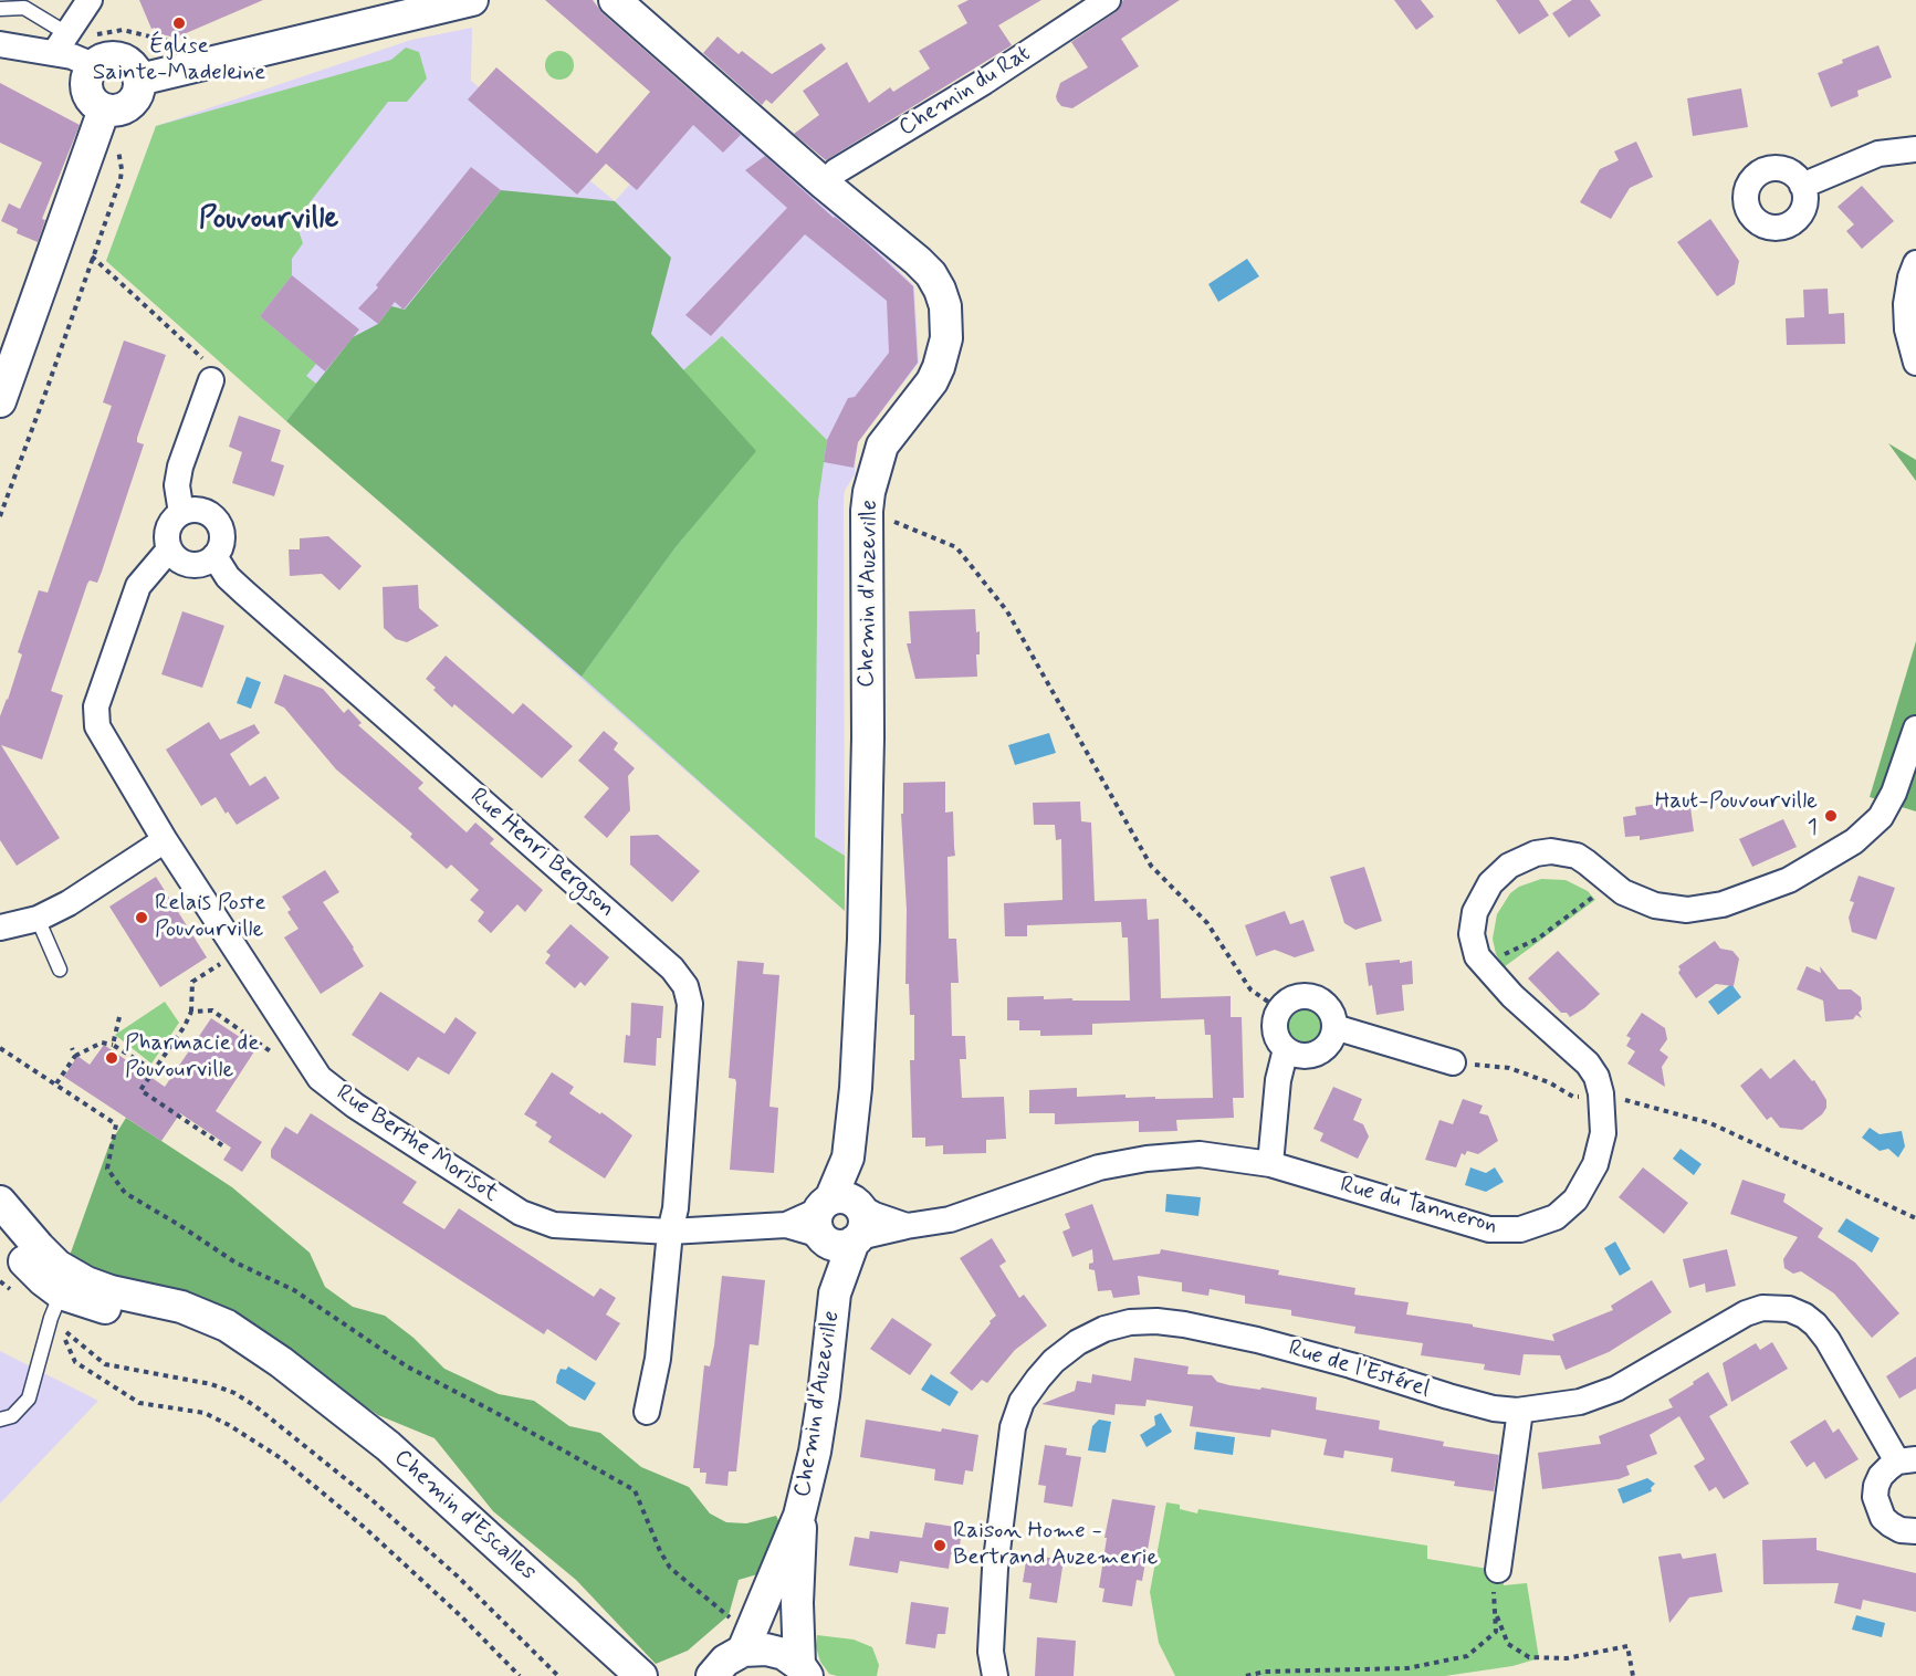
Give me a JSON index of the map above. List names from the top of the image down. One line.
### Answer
{"streets":{"street":["Chemin du Rat","Chemin d'Auzeville","Rue Henri Bergson","Rue Berthe Morisot","Rue du Tanneron","Rue de l'Estérel","Chemin d'Escalles"]},"crossings":[["Chemin du Rat","Chemin d'Auzeville"],["Chemin d'Auzeville","Rue Berthe Morisot"],["Chemin d'Auzeville","Rue du Tanneron"],["Rue Henri Bergson","Rue Berthe Morisot"],["Rue Berthe Morisot","Rue du Tanneron"]],"districts":["Pouvourville"],"places":["Église Sainte-Madeleine","Haut-Pouvourville 1","Relais Poste Pouvourville","Pharmacie de Pouvourville","Raison Home - Bertrand Auzemerie"]}
